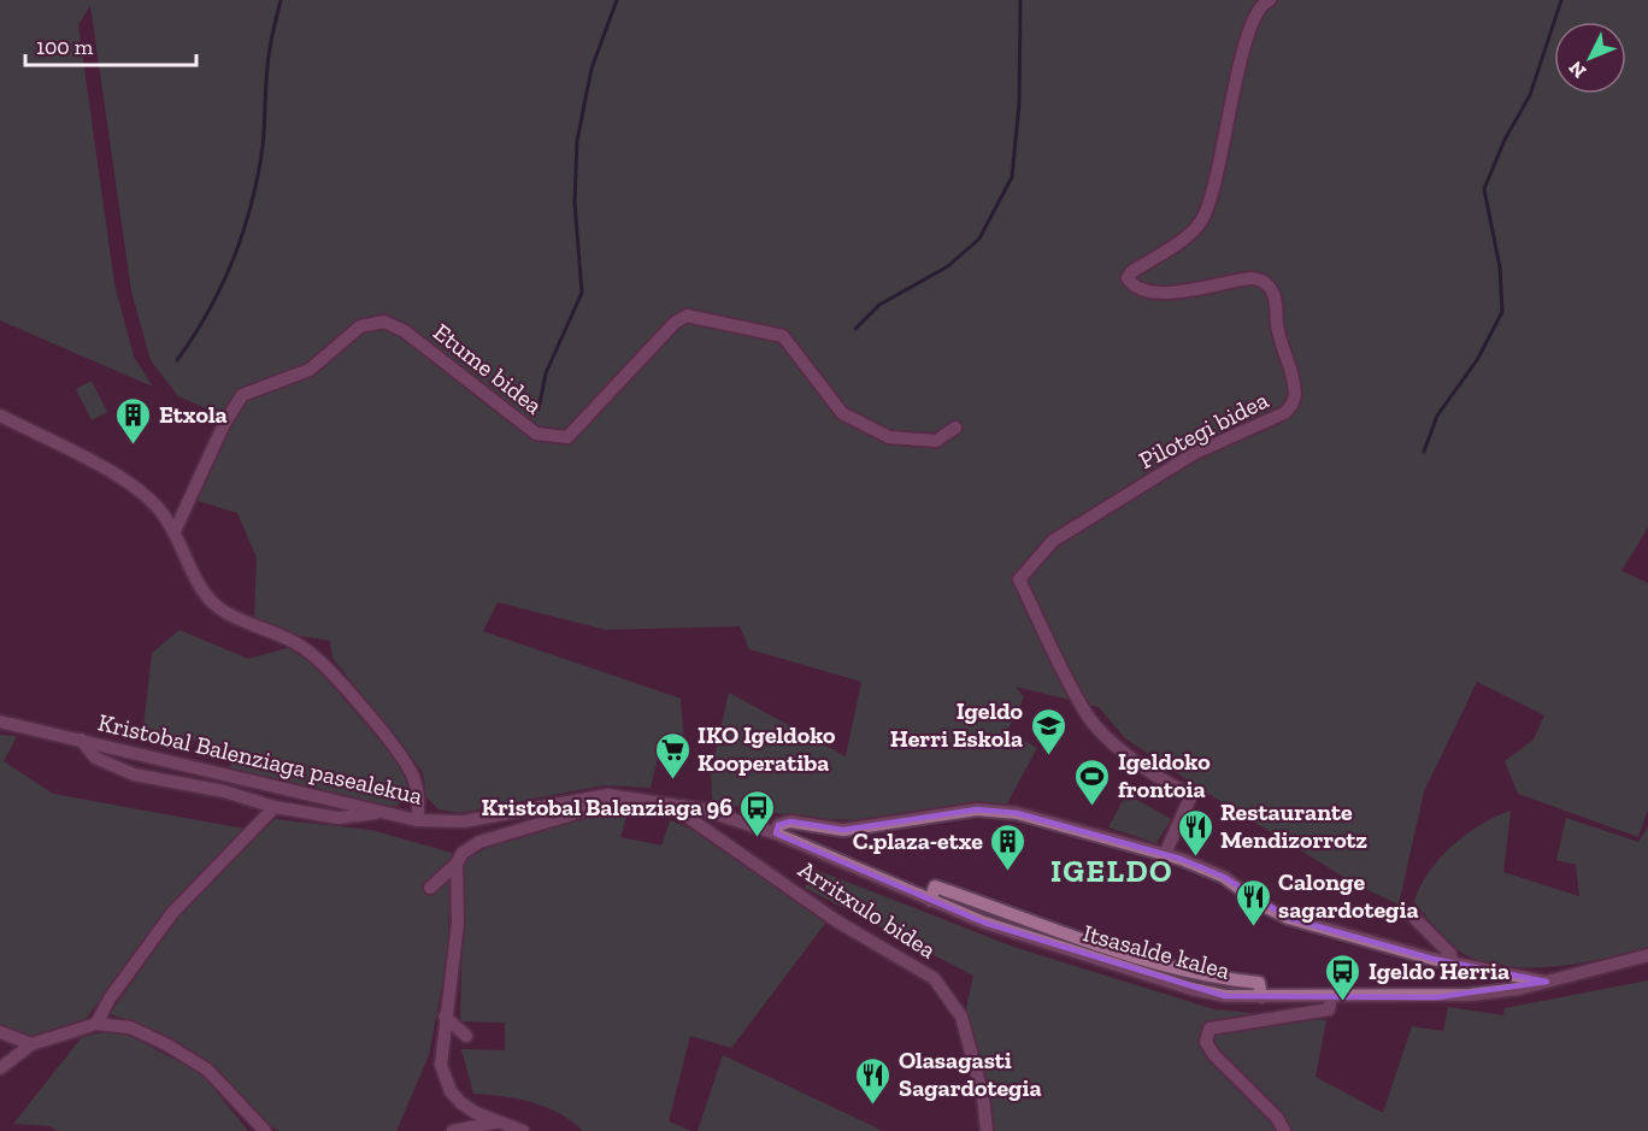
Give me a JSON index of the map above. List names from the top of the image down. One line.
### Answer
{"streets":{"street":["Etume bidea","Pilotegi bidea","Kristobal Balenziaga pasealekua","Arritxulo bidea","Itsasalde kalea"]},"crossings":[["Kristobal Balenziaga pasealekua","Arritxulo bidea"],["Kristobal Balenziaga pasealekua","Itsasalde kalea"]],"districts":["IGELDO"],"places":{"building":["Etxola","C.plaza-etxe"],"school or university":["Igeldo Herri Eskola"],"supermarket":["IKO Igeldoko Kooperatiba"],"sports":["Igeldoko frontoia"],"bus stop":["Kristobal Balenziaga 96","Igeldo Herria"],"restaurant":["Restaurante Mendizorrotz","Calonge sagardotegia","Olasagasti Sagardotegia"]},"scale_bar":"100 m","north":"bottom left"}
